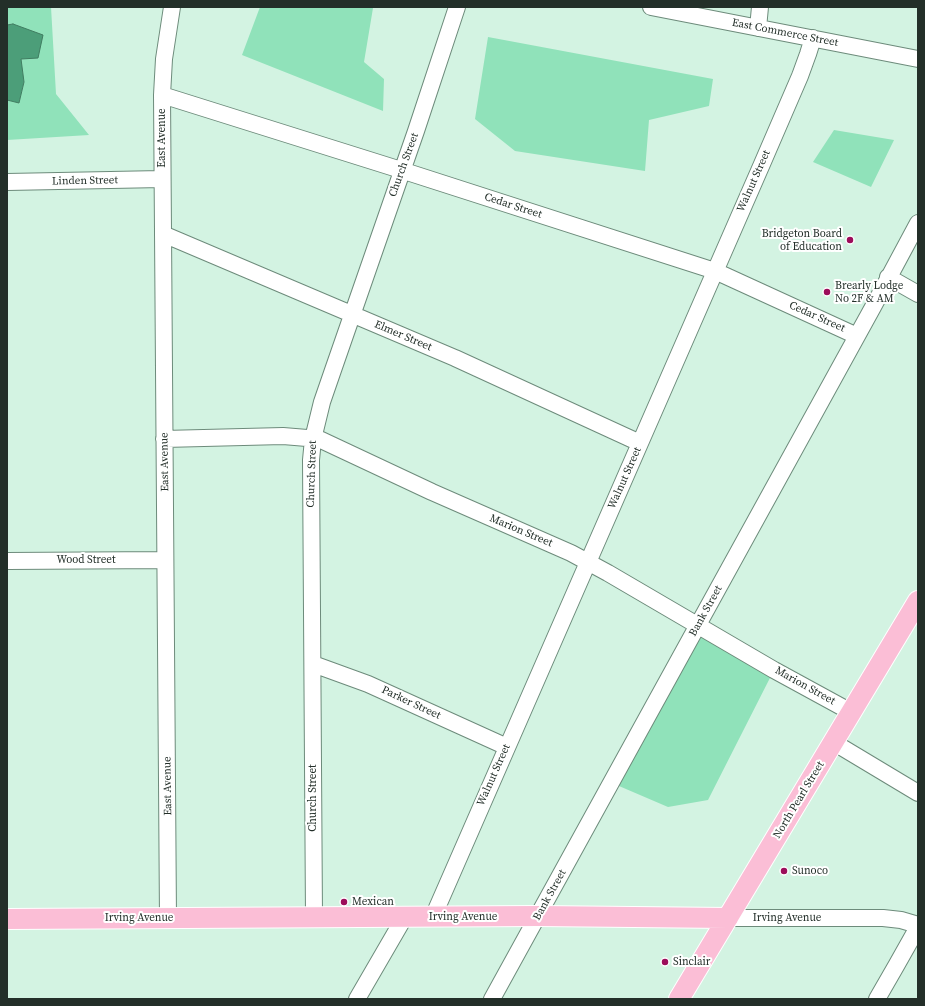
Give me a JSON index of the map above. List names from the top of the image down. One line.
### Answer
{"streets":{"main road":["North Pearl Street","Irving Avenue"],"street":["East Commerce Street","East Avenue","Church Street","Linden Street","Walnut Street","Cedar Street","Elmer Street","Marion Street","Wood Street","Bank Street","Parker Street"]},"crossings":[["East Commerce Street","Walnut Street"],["East Avenue","Linden Street"],["East Avenue","Cedar Street"],["East Avenue","Elmer Street"],["East Avenue","Marion Street"],["East Avenue","Wood Street"],["East Avenue","Irving Avenue"],["Church Street","Cedar Street"],["Church Street","Elmer Street"],["Church Street","Marion Street"],["Church Street","Parker Street"],["Church Street","Irving Avenue"],["Walnut Street","Cedar Street"],["Walnut Street","Elmer Street"],["Walnut Street","Marion Street"],["Walnut Street","Parker Street"],["Walnut Street","Irving Avenue"],["Cedar Street","Bank Street"],["Marion Street","Bank Street"],["Marion Street","North Pearl Street"],["Bank Street","Irving Avenue"],["North Pearl Street","Irving Avenue"]],"places":["Bridgeton Board of Education","Brearly Lodge No 2F & AM","Sunoco","Mexican","Sinclair"]}
